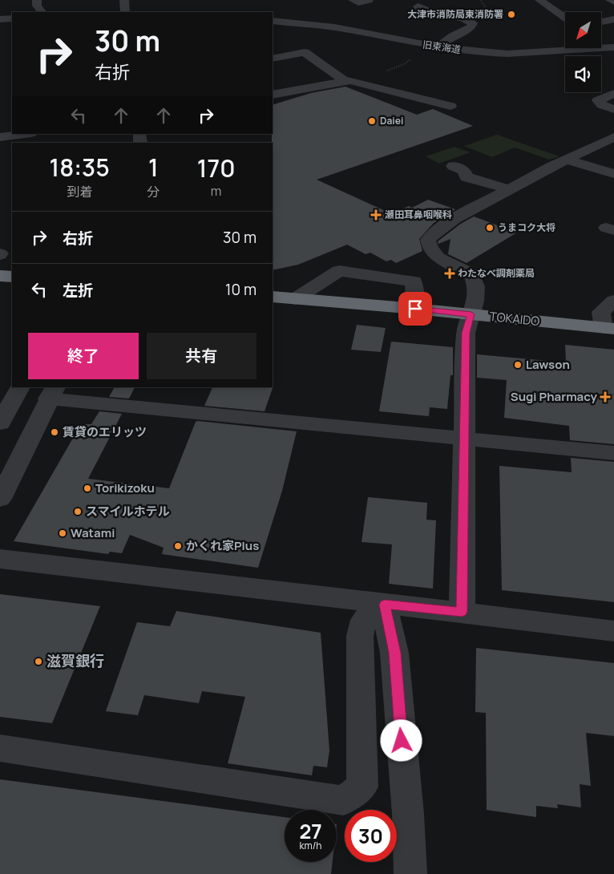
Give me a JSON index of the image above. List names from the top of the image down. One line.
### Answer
{"streets":{"highway":["TOKAIDO"],"street":["旧東海道"]},"places":{"other":["大津市消防局東消防署","Daiei","うまコク大将","Lawson","賃貸のエリッツ","Torikizoku","スマイルホテル","Watami","かくれ家Plus","滋賀銀行"],"health":["瀬田耳鼻咽喉科","わたなべ調剤薬局","Sugi Pharmacy"]},"north":"bottom left","page":{"turn":["30 m","右折"],"eta":["18:35","到着","1","分","170","m"],"list":[{"name":"右折","value":"30 m"},{"name":"左折","value":"10 m"}],"buttons":["終了","共有"],"speed":"27 km/h","limit":"30"}}
